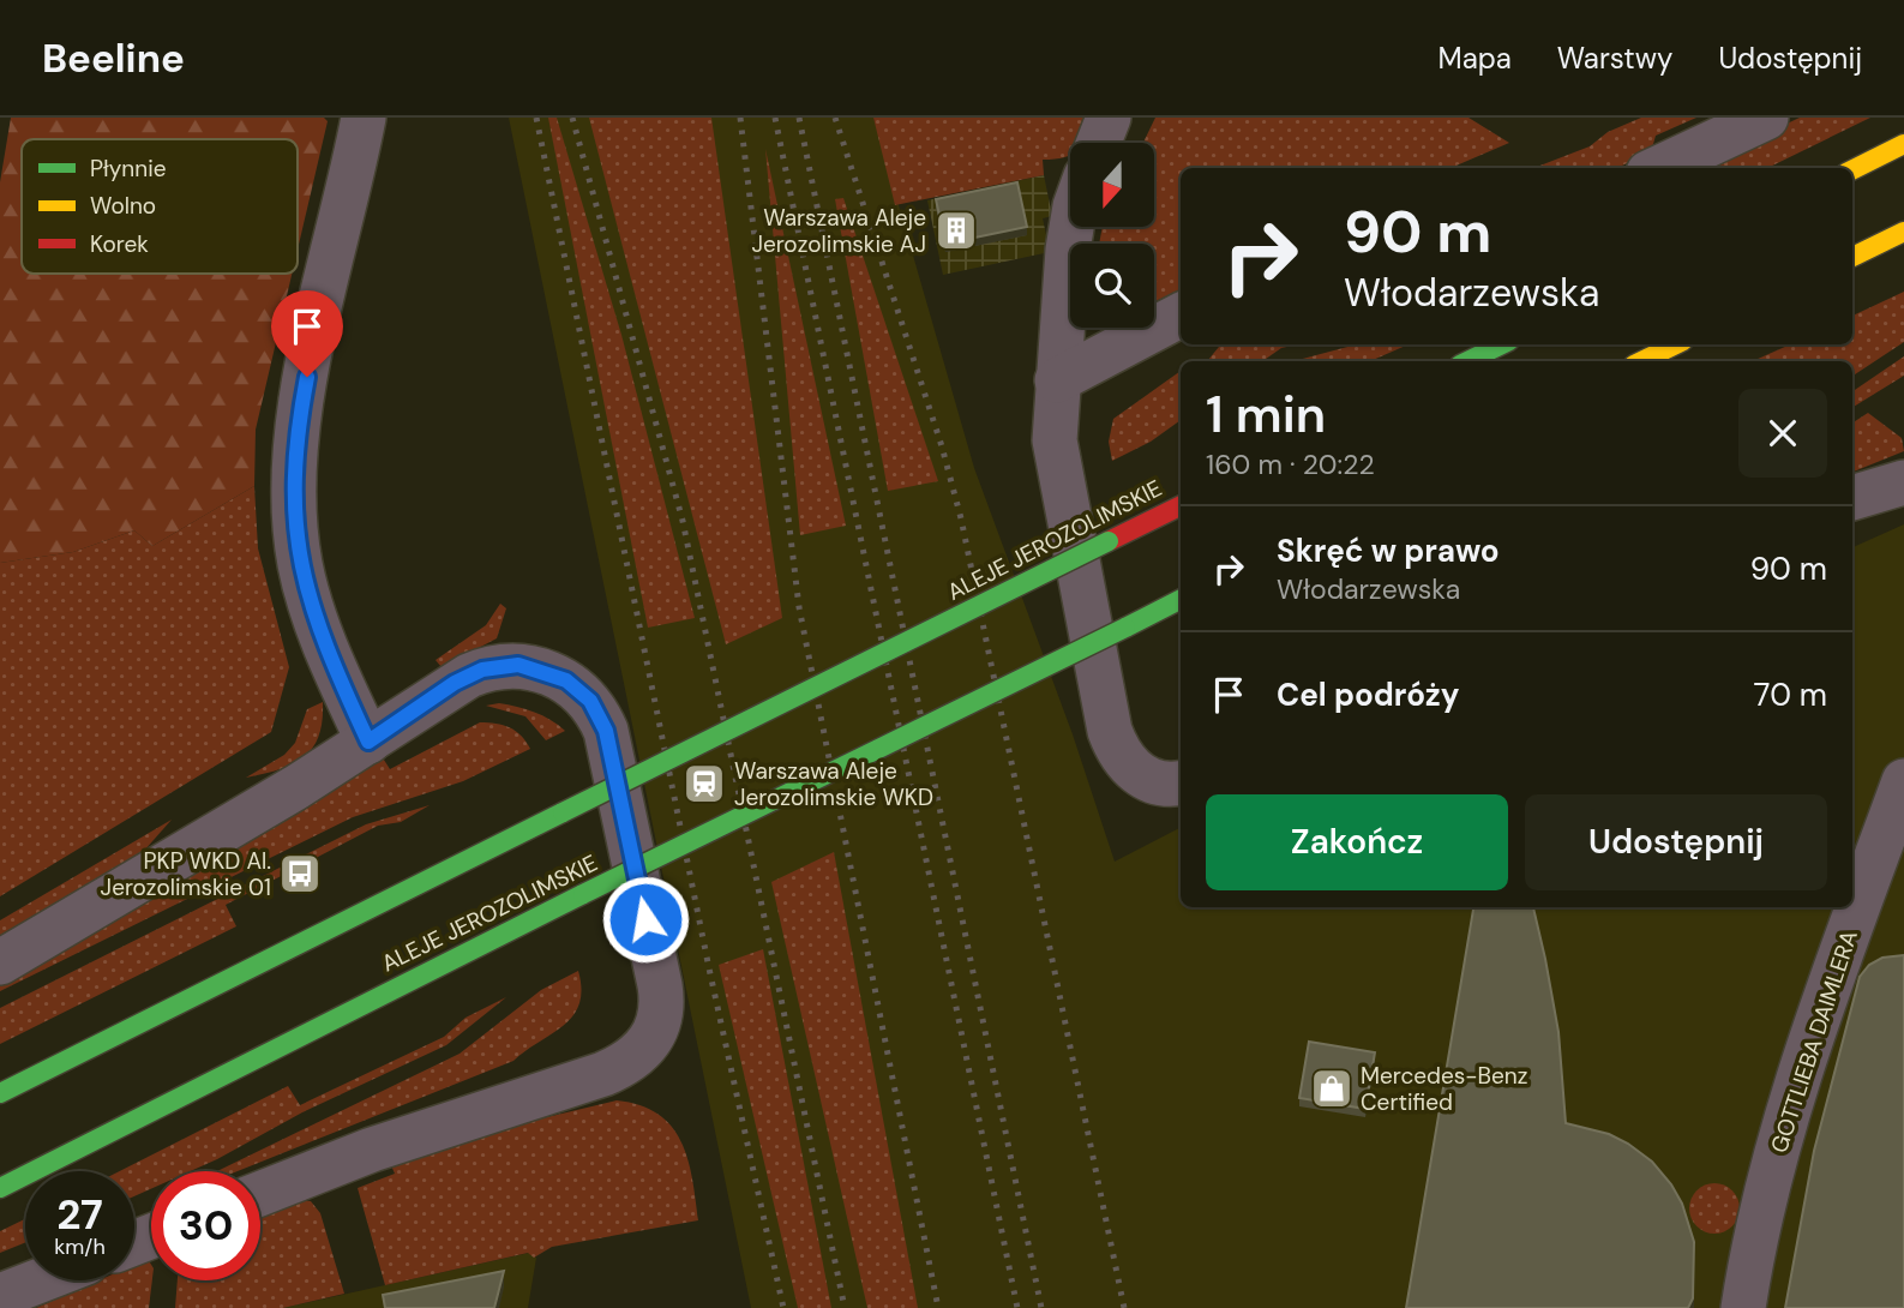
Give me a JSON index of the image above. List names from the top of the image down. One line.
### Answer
{"streets":{"main road":["ALEJE JEROZOLIMSKIE"],"street":["GOTTLIEBA DAIMLERA"]},"places":{"building":["Warszawa Aleje Jerozolimskie AJ"],"station":["Warszawa Aleje Jerozolimskie WKD"],"bus stop":["PKP WKD Al. Jerozolimskie 01"],"shop":["Mercedes-Benz Certified"]},"legend":["Płynnie","Wolno","Korek"],"north":"bottom","page":{"header":"Beeline","nav":["Mapa","Warstwy","Udostępnij"],"turn":["90 m","Włodarzewska"],"heading":["1 min","160 m · 20:22"],"list":[{"name":"Skręć w prawo","note":"Włodarzewska","value":"90 m"},{"name":"Cel podróży","value":"70 m"}],"buttons":["Zakończ","Udostępnij"],"speed":"27 km/h","limit":"30"}}
